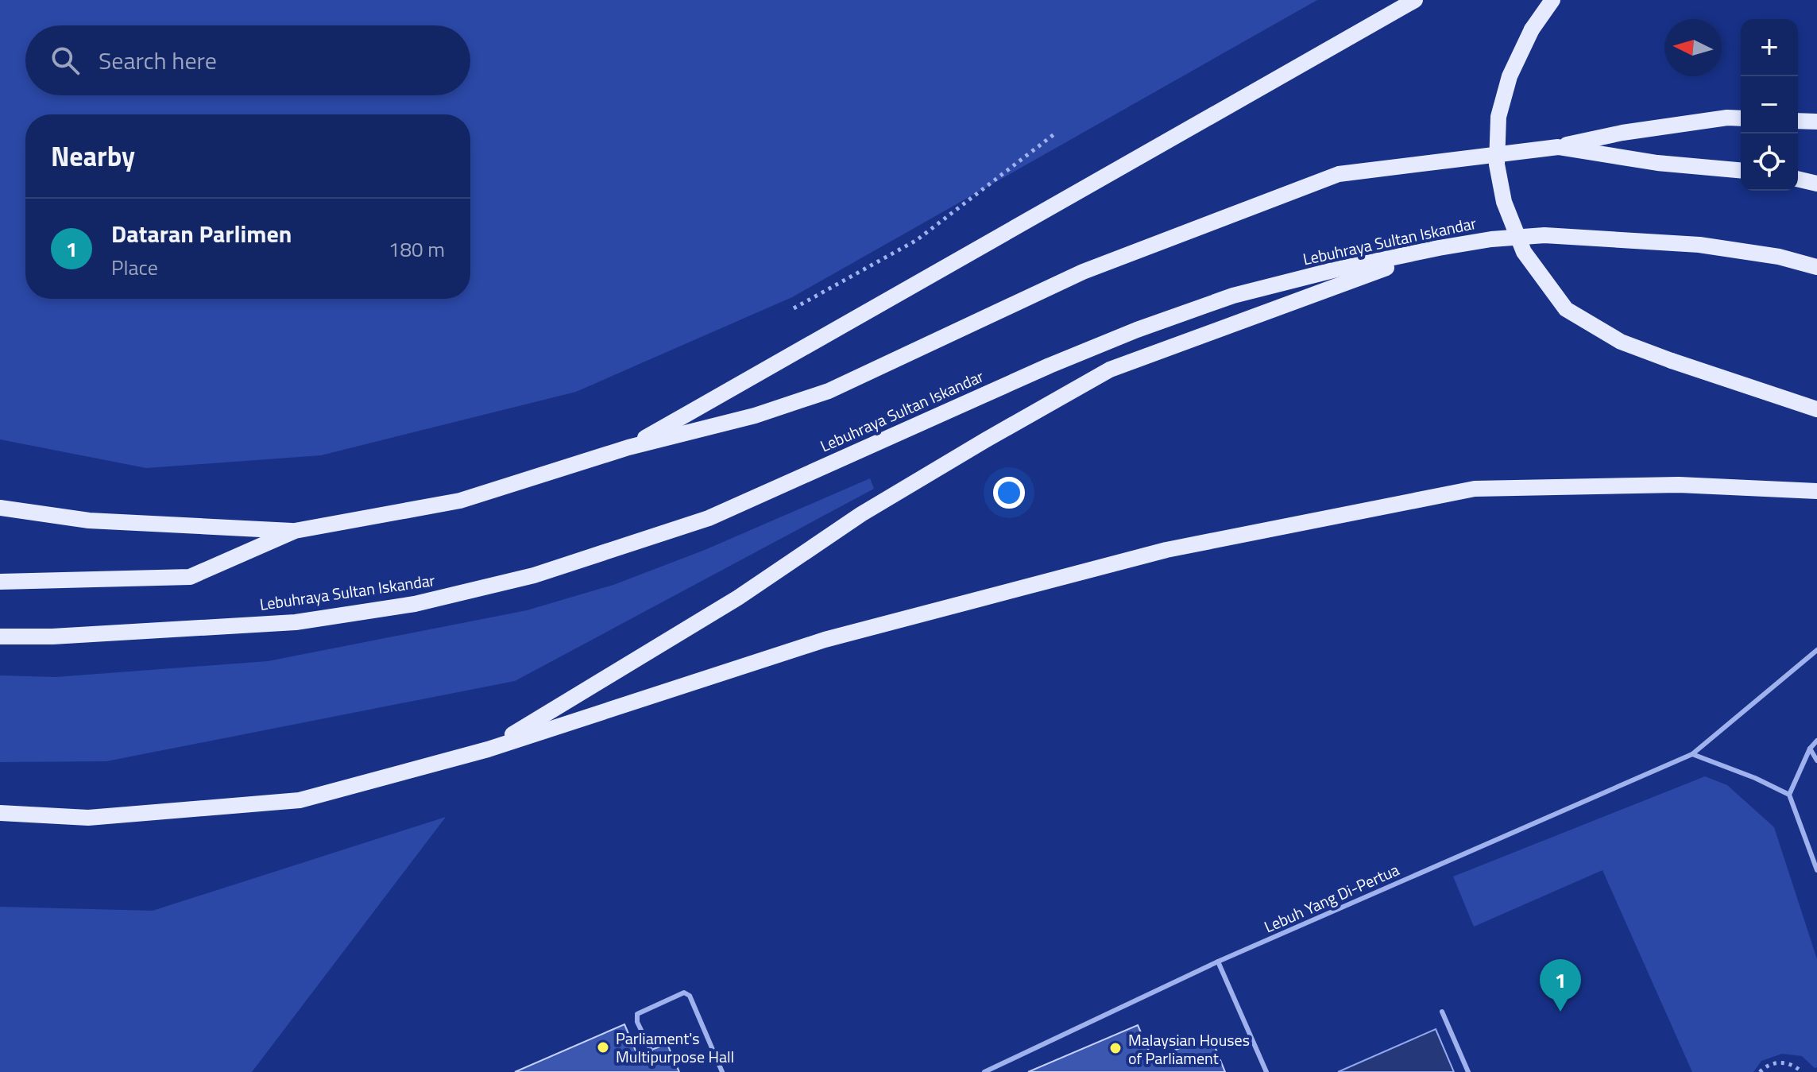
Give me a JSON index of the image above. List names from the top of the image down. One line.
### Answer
{"streets":{"main road":["Lebuhraya Sultan Iskandar"],"lane":["Lebuh Yang Di-Pertua"]},"places":["Parliament's Multipurpose Hall","Malaysian Houses of Parliament"],"north":"left","page":{"map_buttons":["+","−"],"search":"Search here","heading":"Nearby","list":[{"mark":"1","name":"Dataran Parlimen","note":"Place","value":"180 m"}],"pins":"1"}}
